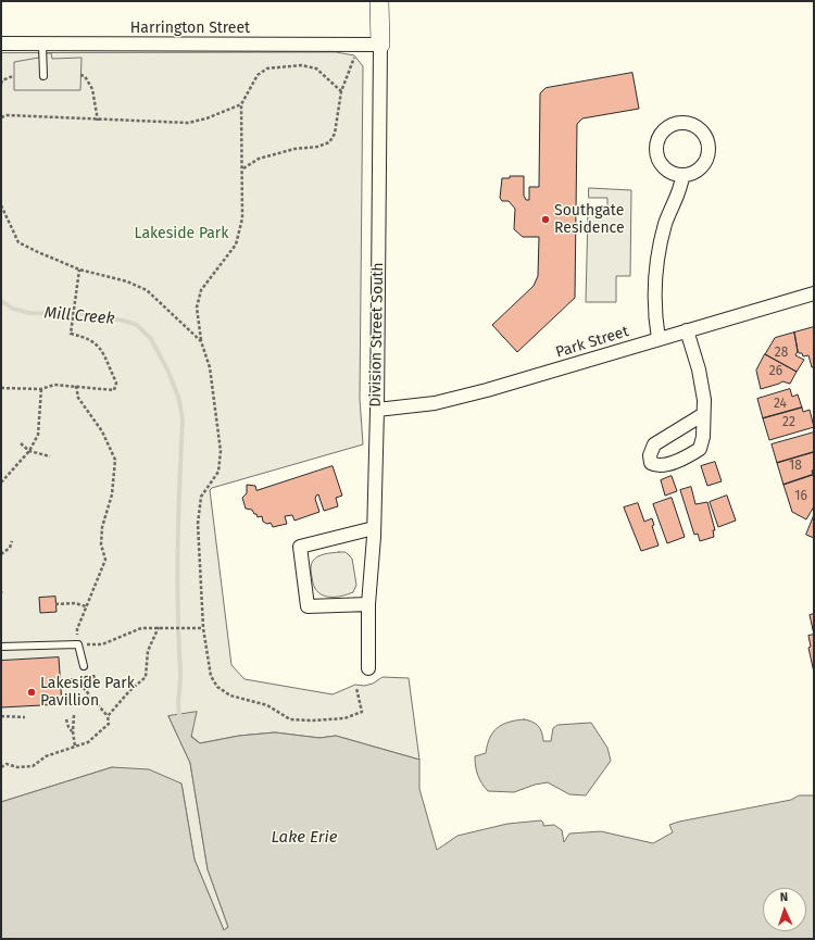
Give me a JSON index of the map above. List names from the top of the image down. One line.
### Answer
{"streets":{"street":["Harrington Street","Division Street South","Park Street"]},"crossings":[["Harrington Street","Division Street South"],["Division Street South","Park Street"]],"water":["Mill Creek","Lake Erie"],"parks":["Lakeside Park"],"places":["Southgate Residence","Lakeside Park Pavillion"],"house_numbers":["28","26","24","22","18","16"],"north":"top"}
